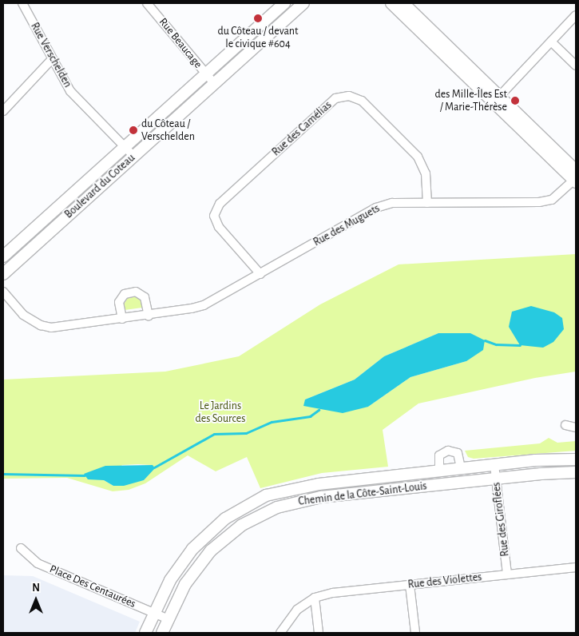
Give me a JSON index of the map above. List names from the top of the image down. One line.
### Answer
{"streets":{"street":["Rue Beaucage","Rue Verschelden","Rue des Camélias","Boulevard du Coteau","Rue des Muguets","Chemin de la Côte-Saint-Louis","Rue des Giroflées","Rue des Violettes","Place Des Centaurées"]},"crossings":[["Rue Beaucage","Boulevard du Coteau"],["Rue Verschelden","Boulevard du Coteau"],["Rue des Camélias","Rue des Muguets"],["Chemin de la Côte-Saint-Louis","Rue des Giroflées"],["Chemin de la Côte-Saint-Louis","Place Des Centaurées"],["Rue des Giroflées","Rue des Violettes"]],"parks":["Le Jardins des Sources"],"places":["du Côteau / devant le civique #604","des Mille-Îles Est / Marie-Thérèse","du Côteau / Verschelden"],"north":"top"}
